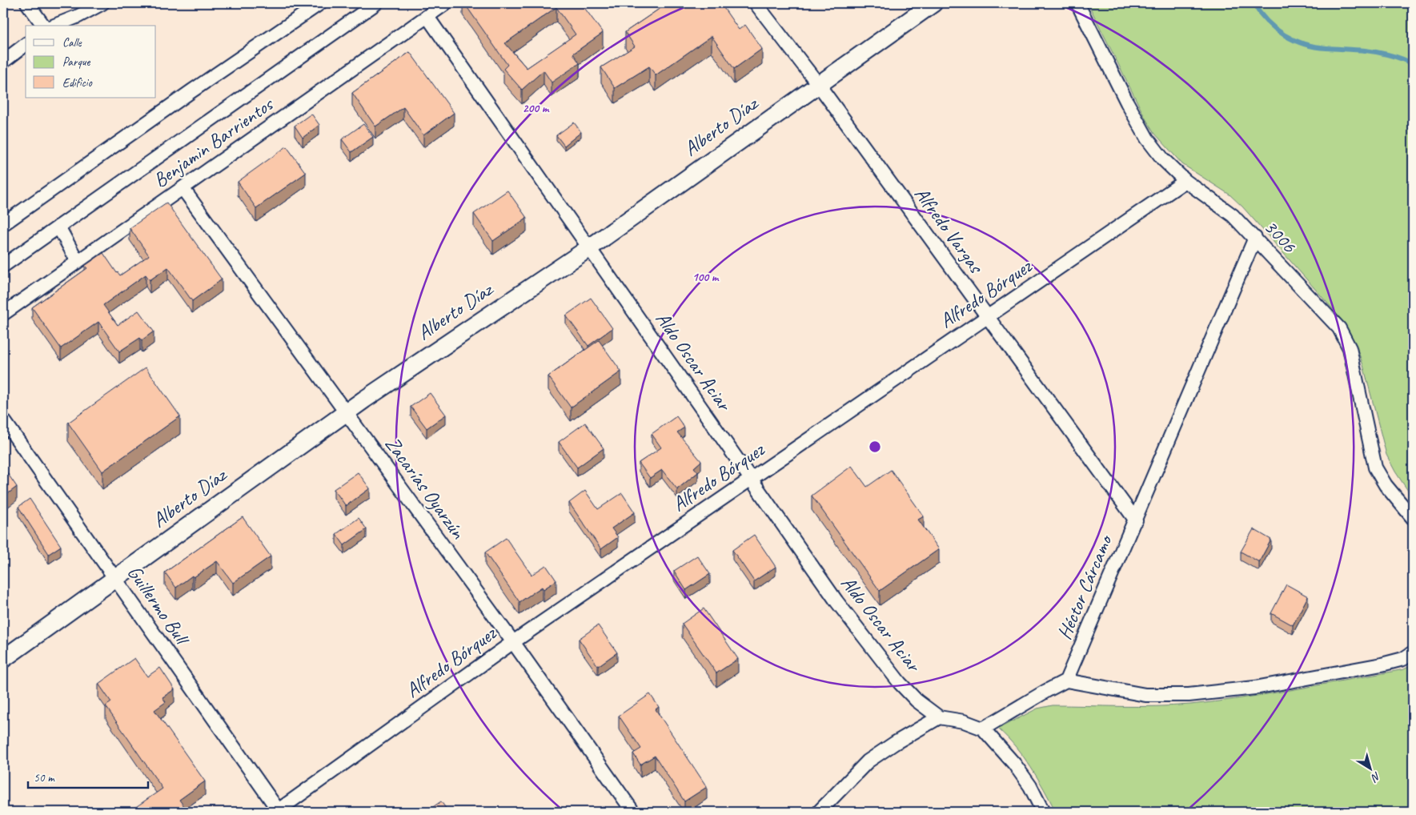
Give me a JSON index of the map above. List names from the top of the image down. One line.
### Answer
{"streets":{"street":["Alberto Díaz","Benjamin Barrientos","Alfredo Vargas","3006","Alfredo Bórquez","Aldo Oscar Aciar","Zacarías Oyarzún","Héctor Cárcamo","Guillermo Bull"]},"crossings":[["Alberto Díaz","Alfredo Vargas"],["Alberto Díaz","Aldo Oscar Aciar"],["Alberto Díaz","Zacarías Oyarzún"],["Alberto Díaz","Guillermo Bull"],["Benjamin Barrientos","Aldo Oscar Aciar"],["Benjamin Barrientos","Zacarías Oyarzún"],["Alfredo Vargas","Alfredo Bórquez"],["Alfredo Vargas","Héctor Cárcamo"],["3006","Alfredo Bórquez"],["3006","Héctor Cárcamo"],["Alfredo Bórquez","Aldo Oscar Aciar"],["Alfredo Bórquez","Zacarías Oyarzún"],["Alfredo Bórquez","Guillermo Bull"]],"legend":["Calle","Parque","Edificio"],"scale_bar":"50 m","north":"bottom right","rings":["200 m","100 m"]}
